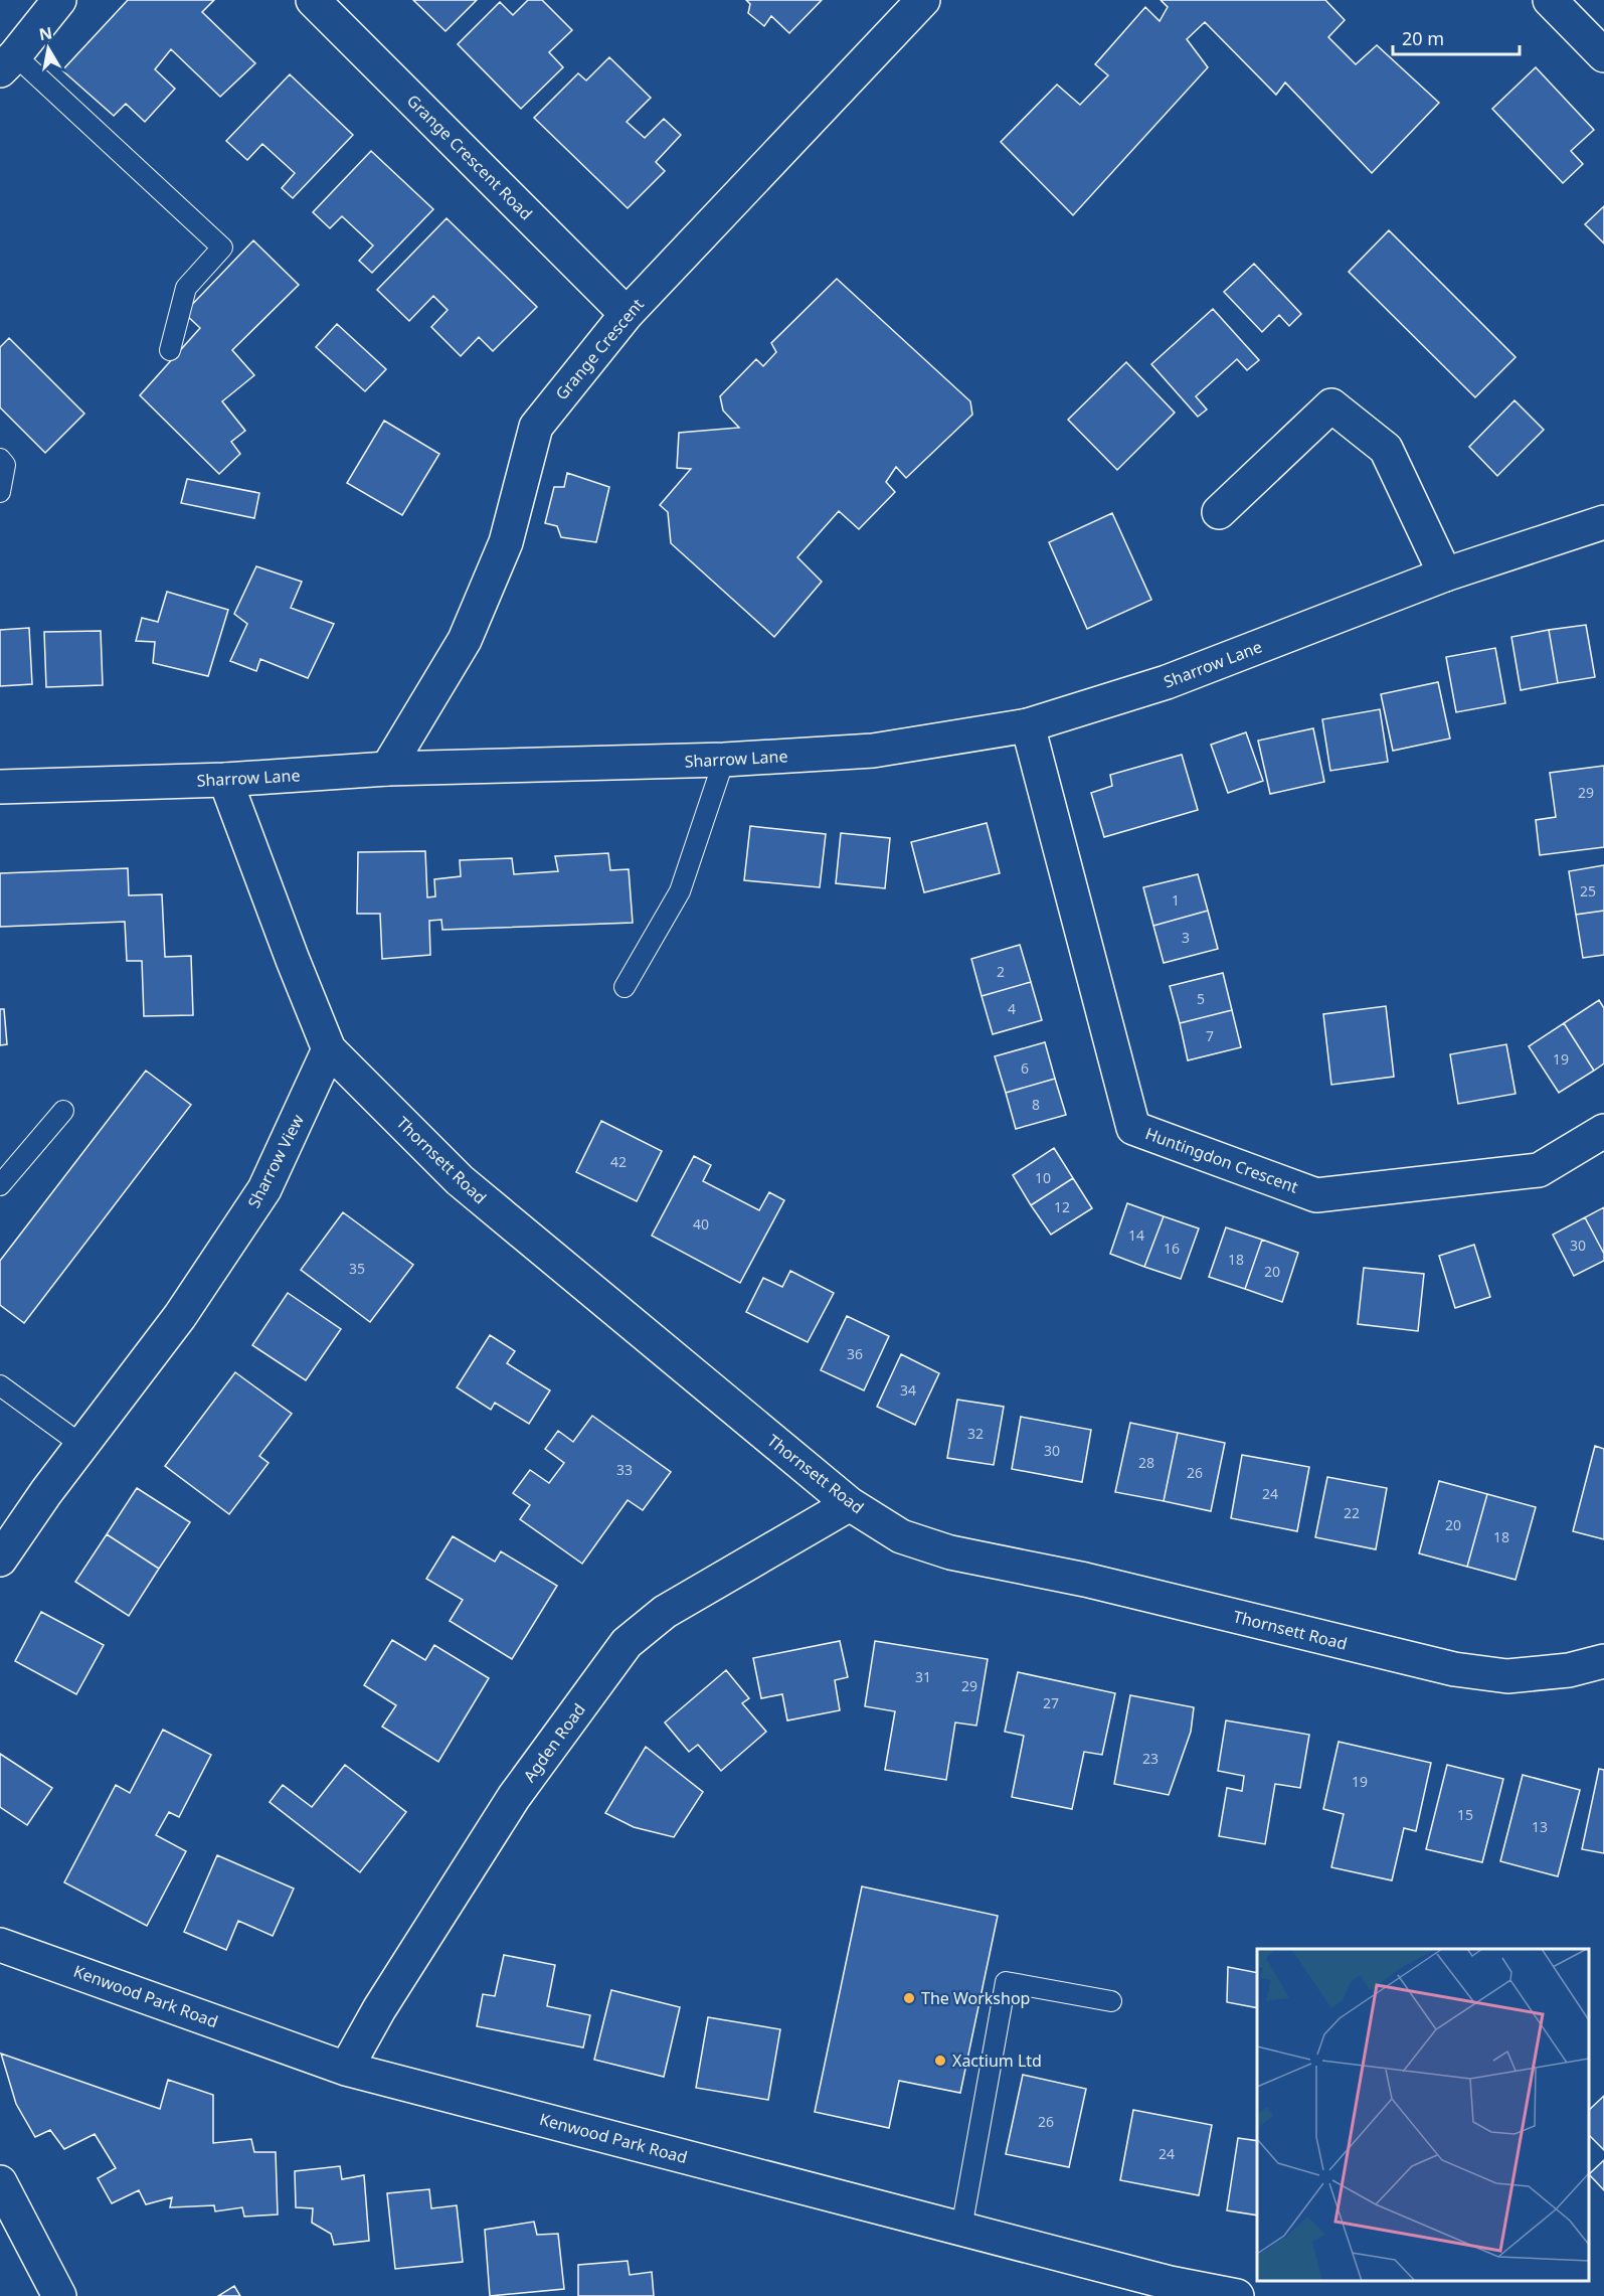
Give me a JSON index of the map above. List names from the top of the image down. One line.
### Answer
{"streets":{"street":["Grange Crescent Road","Grange Crescent","Sharrow Lane","Thornsett Road","Huntingdon Crescent","Sharrow View","Agden Road","Kenwood Park Road"]},"crossings":[["Grange Crescent Road","Grange Crescent"],["Grange Crescent","Sharrow Lane"],["Sharrow Lane","Huntingdon Crescent"],["Thornsett Road","Sharrow View"],["Thornsett Road","Agden Road"],["Agden Road","Kenwood Park Road"]],"places":["The Workshop","Xactium Ltd"],"house_numbers":["29","25","1","3","2","5","4","7","19","6","8","42","10","12","40","14","30","16","18","35","20","36","34","32","30","28","33","26","24","22","20","18","31","29","27","23","19","15","13","26","24"],"scale_bar":"20 m","north":"top"}
